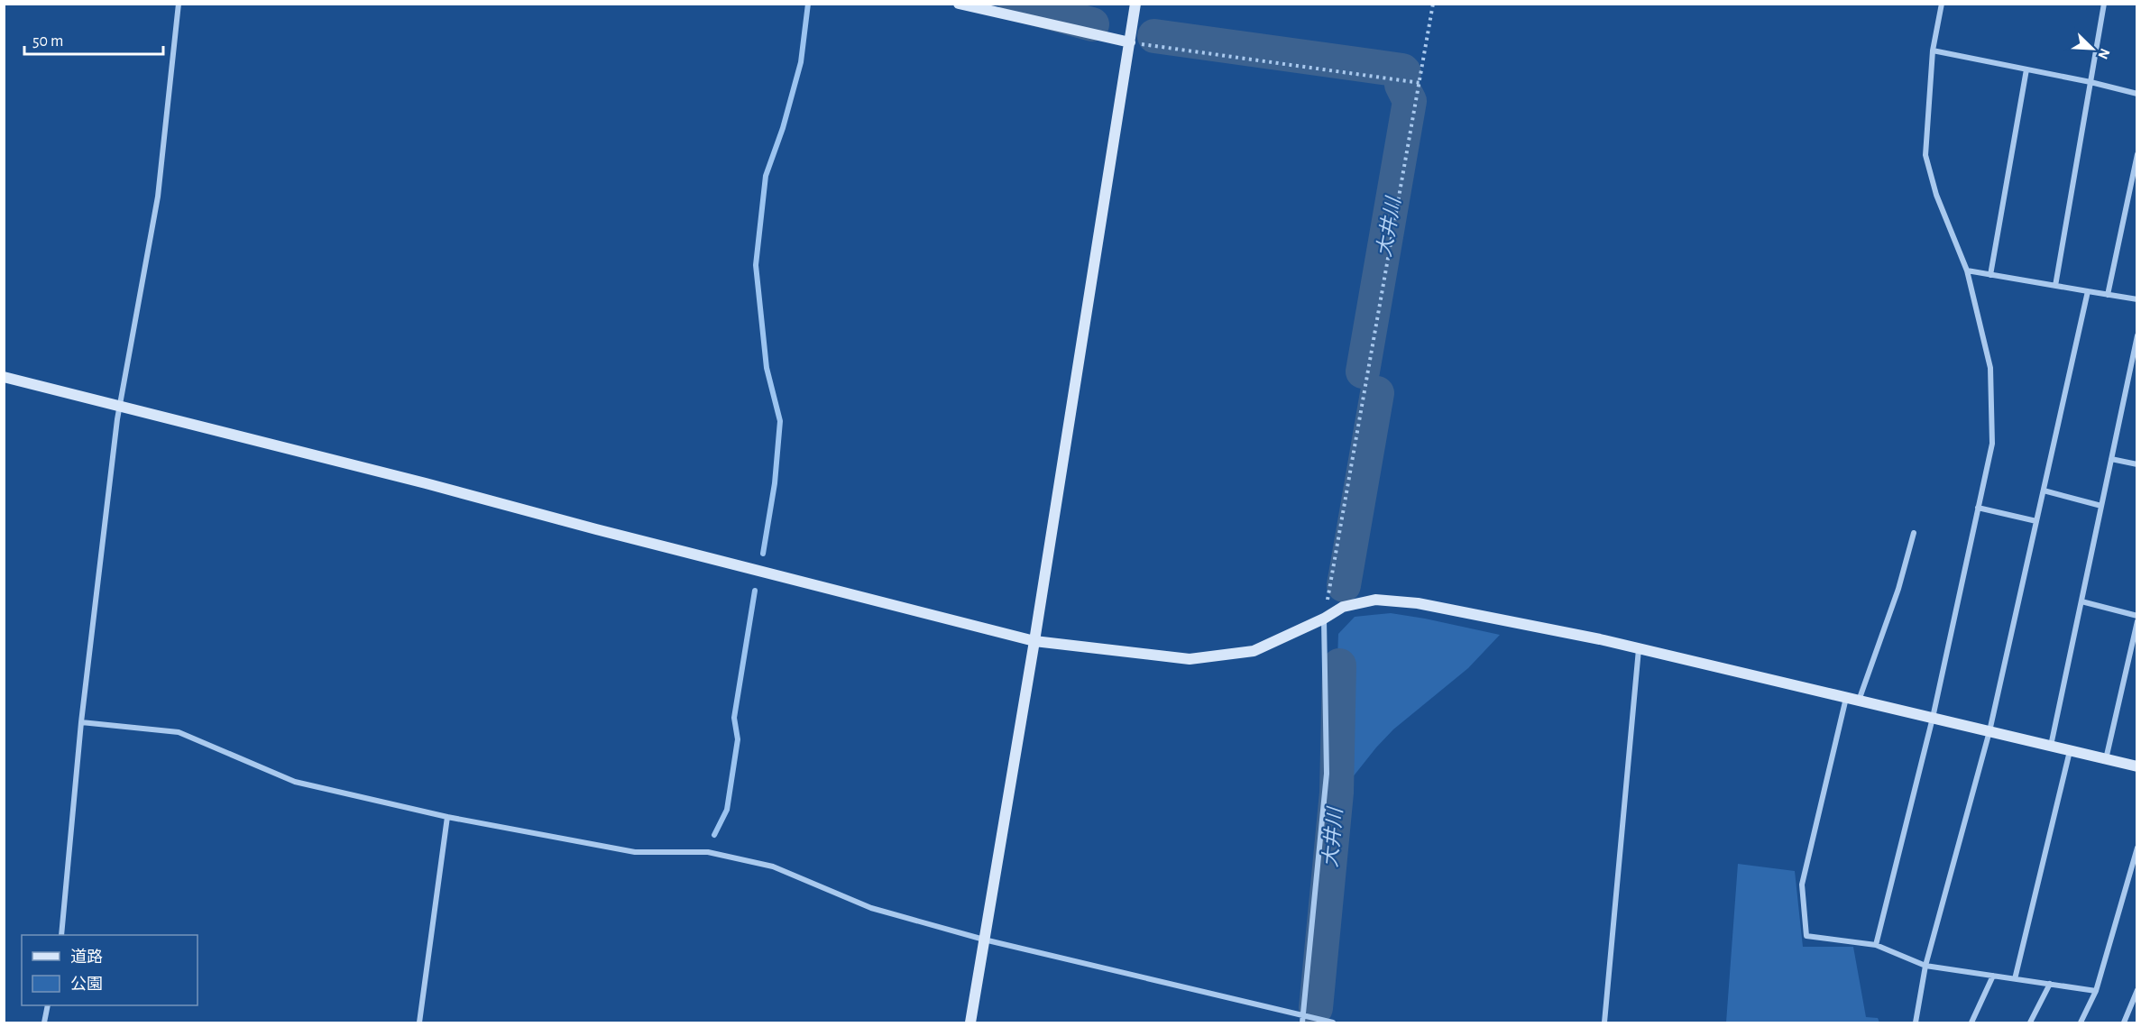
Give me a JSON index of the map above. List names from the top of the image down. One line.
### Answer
{"water":["大井川"],"legend":["道路","公園"],"scale_bar":"50 m","north":"bottom right"}
